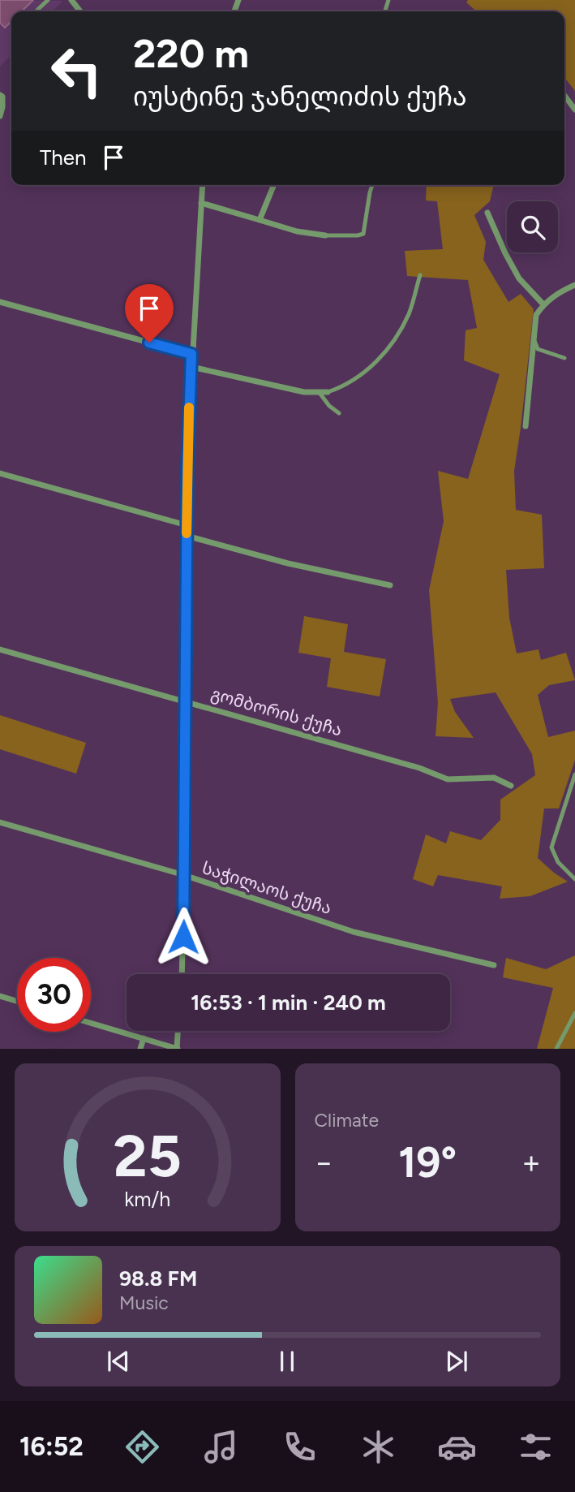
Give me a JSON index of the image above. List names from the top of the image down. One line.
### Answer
{"streets":{"street":["გომბორის ქუჩა","საჭილაოს ქუჩა"]},"page":{"turn":["220 m","იუსტინე ჯანელიძის ქუჩა"],"then":"Then","limit":"30","trip":"16:53 · 1 min · 240 m","tile":"Climate","heat":["−","19°","+"],"song":["98.8 FM","Music"],"tabs":"16:52","gauge":["25","km/h"]}}
